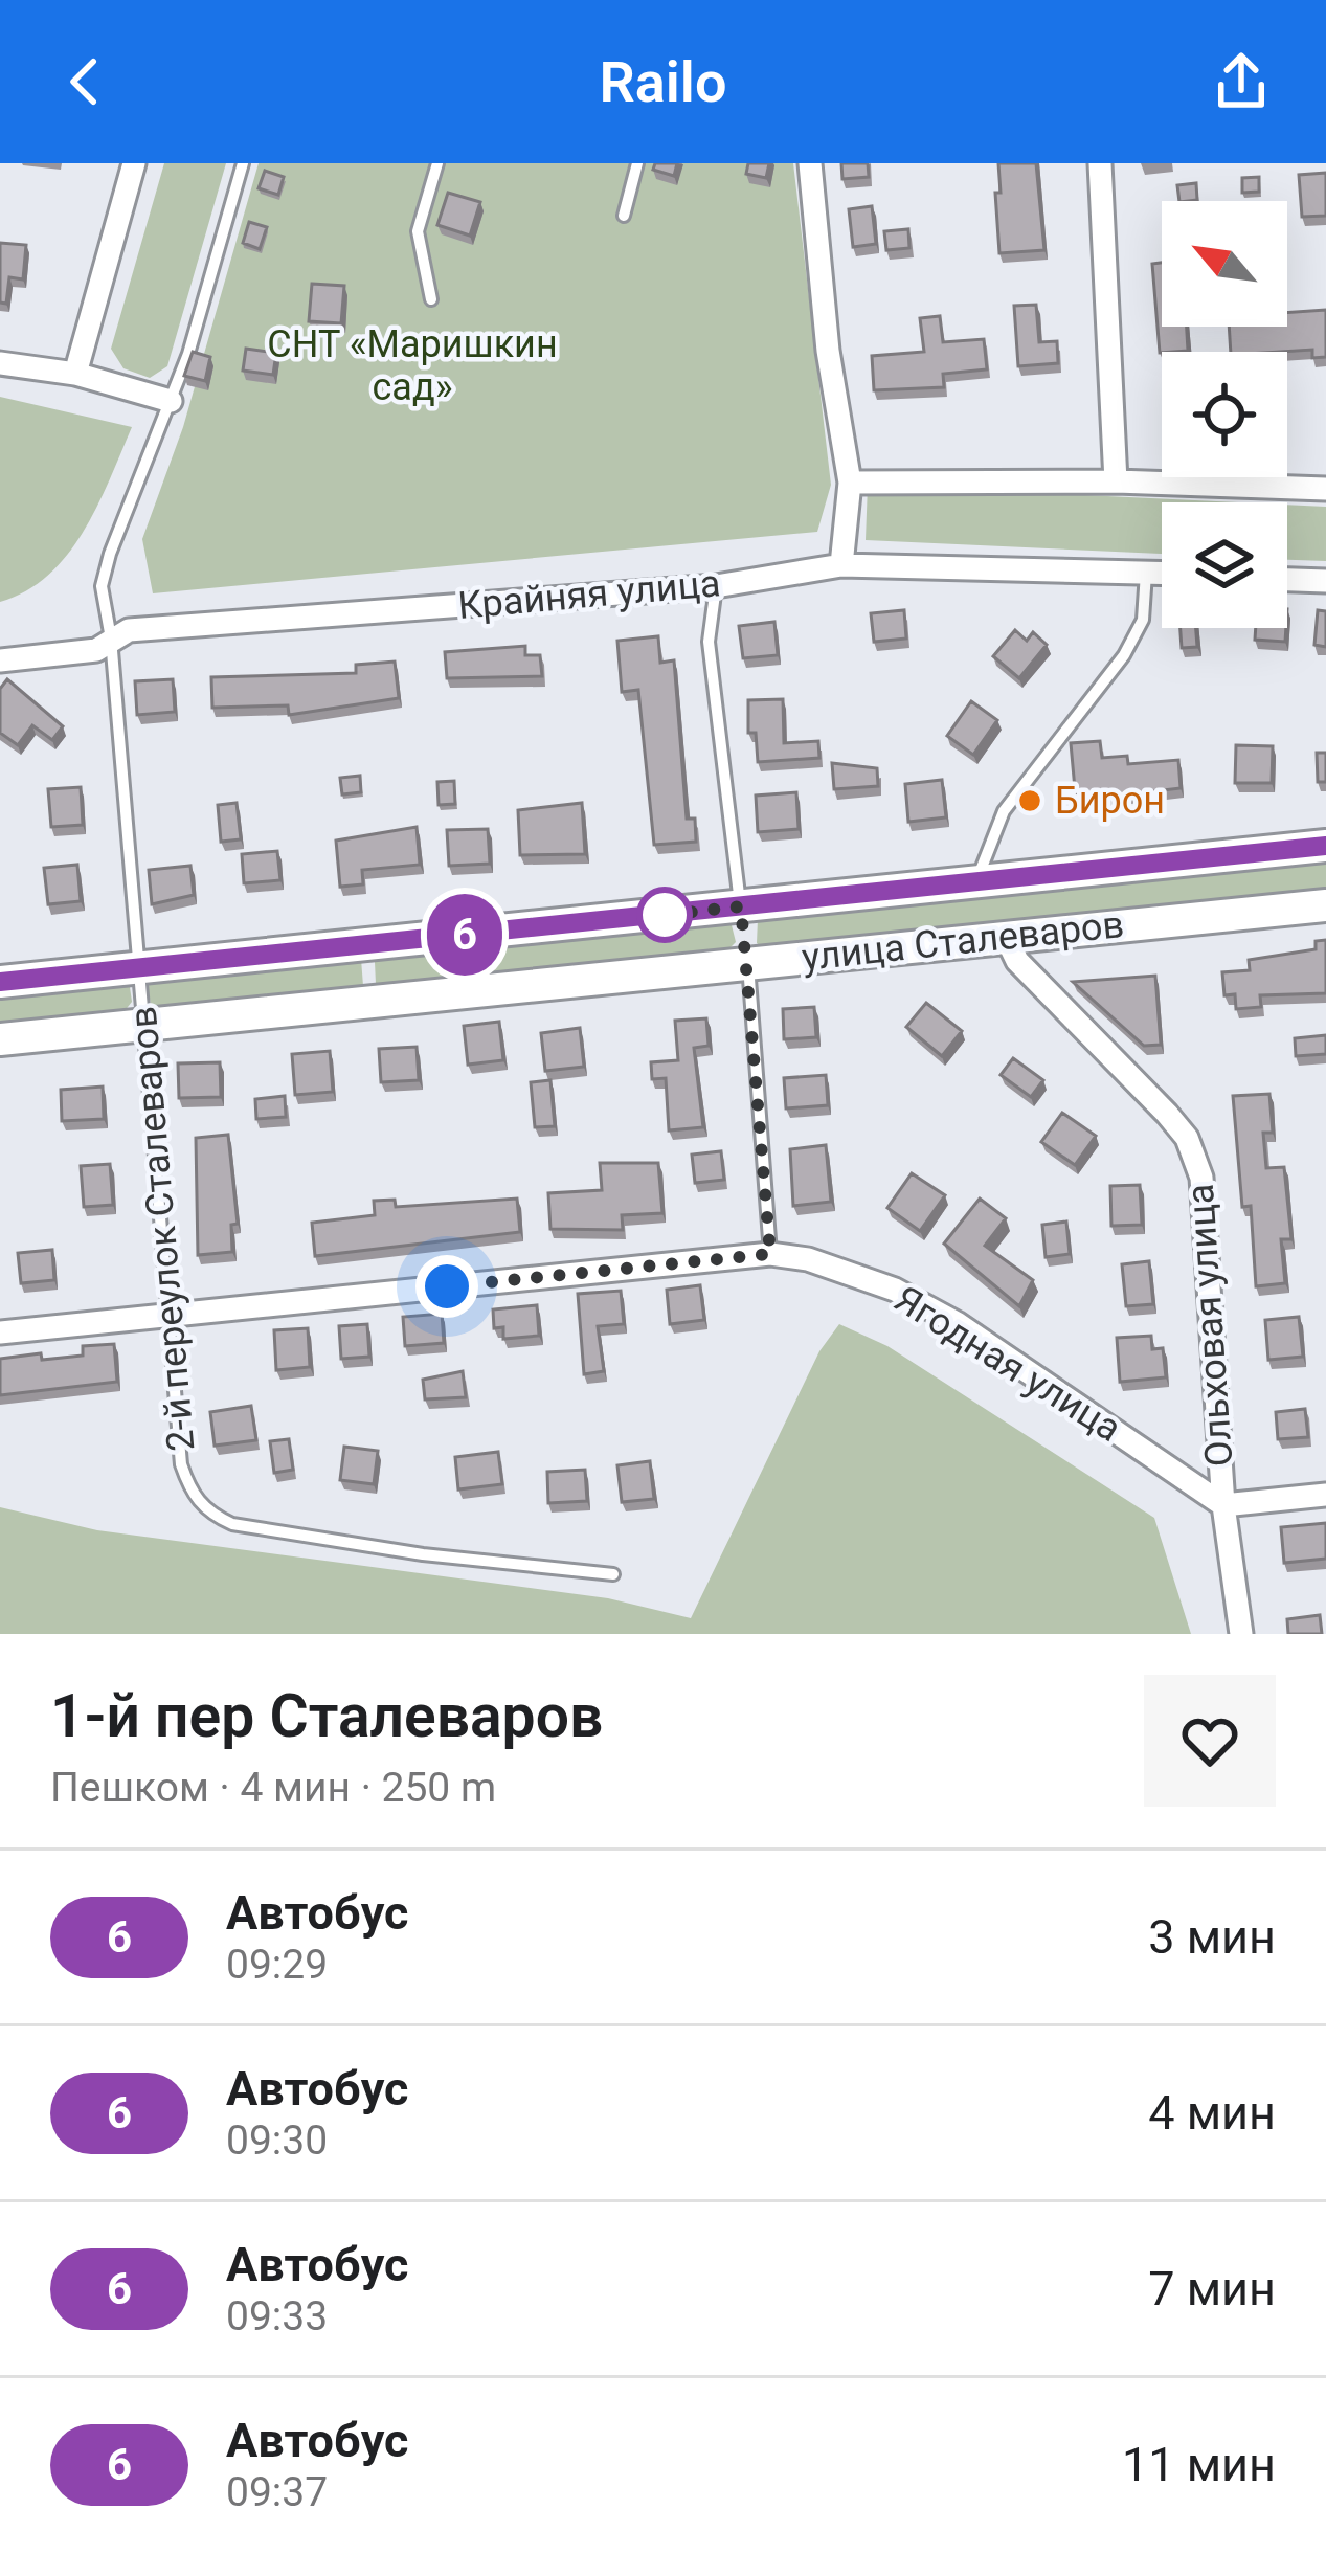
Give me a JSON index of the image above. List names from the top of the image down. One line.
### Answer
{"streets":{"main road":["улица Сталеваров"],"street":["Крайняя улица","Ольховая улица","Ягодная улица"],"lane":["2-й переулок Сталеваров"]},"crossings":[["Крайняя улица","2-й переулок Сталеваров"],["улица Сталеваров","2-й переулок Сталеваров"],["улица Сталеваров","Ольховая улица"],["2-й переулок Сталеваров","Ягодная улица"],["Ольховая улица","Ягодная улица"]],"parks":["СНТ «Маришкин сад»"],"places":["Бирон"],"lines":["bus line 6"],"north":"top left","page":{"header":"Railo","on_map":"6","heading":["1-й пер Сталеваров","Пешком · 4 мин · 250 m"],"list":[{"mark":"6","name":"Автобус","note":"09:29","value":"3 мин"},{"mark":"6","name":"Автобус","note":"09:30","value":"4 мин"},{"mark":"6","name":"Автобус","note":"09:33","value":"7 мин"},{"mark":"6","name":"Автобус","note":"09:37","value":"11 мин"}]}}
